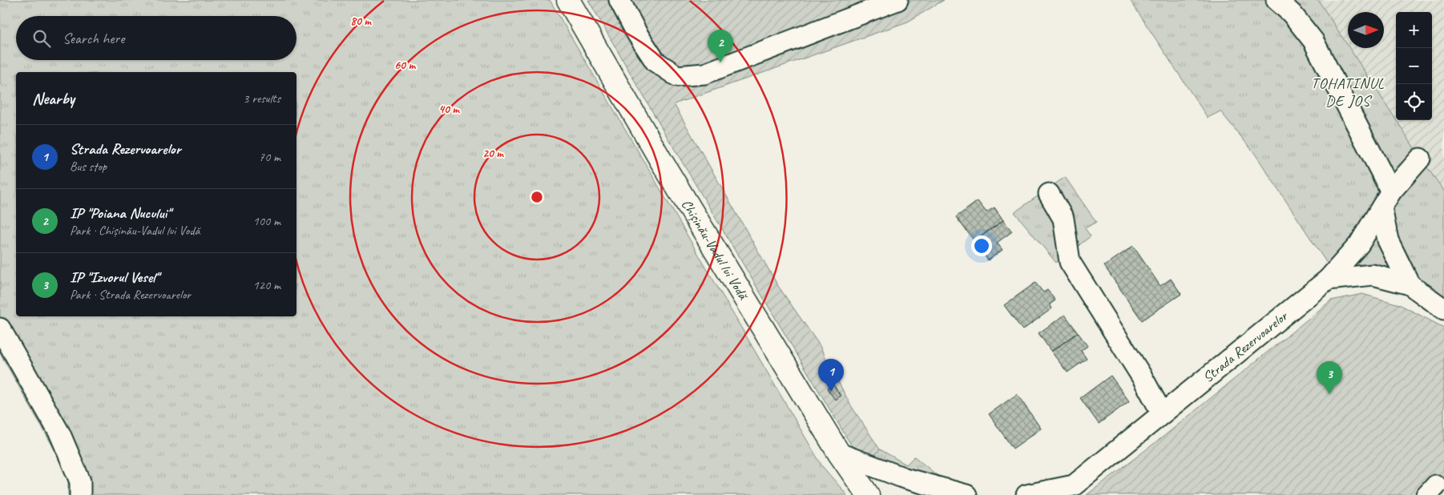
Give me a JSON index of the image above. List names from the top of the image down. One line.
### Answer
{"streets":{"main road":["Chișinău-Vadul lui Vodă"],"street":["Strada Rezervoarelor"]},"districts":["TOHATINUL DE JOS"],"north":"right","page":{"map_buttons":["+","−"],"search":"Search here","pins":["2","1","3"],"heading":["Nearby","3 results"],"list":[{"mark":"1","name":"Strada Rezervoarelor","note":"Bus stop","value":"70 m"},{"mark":"2","name":"IP \"Poiana Nucului\"","note":"Park · Chișinău-Vadul lui Vodă","value":"100 m"},{"mark":"3","name":"IP \"Izvorul Vesel\"","note":"Park · Strada Rezervoarelor","value":"120 m"}]},"rings":["80 m","60 m","40 m","20 m"]}
